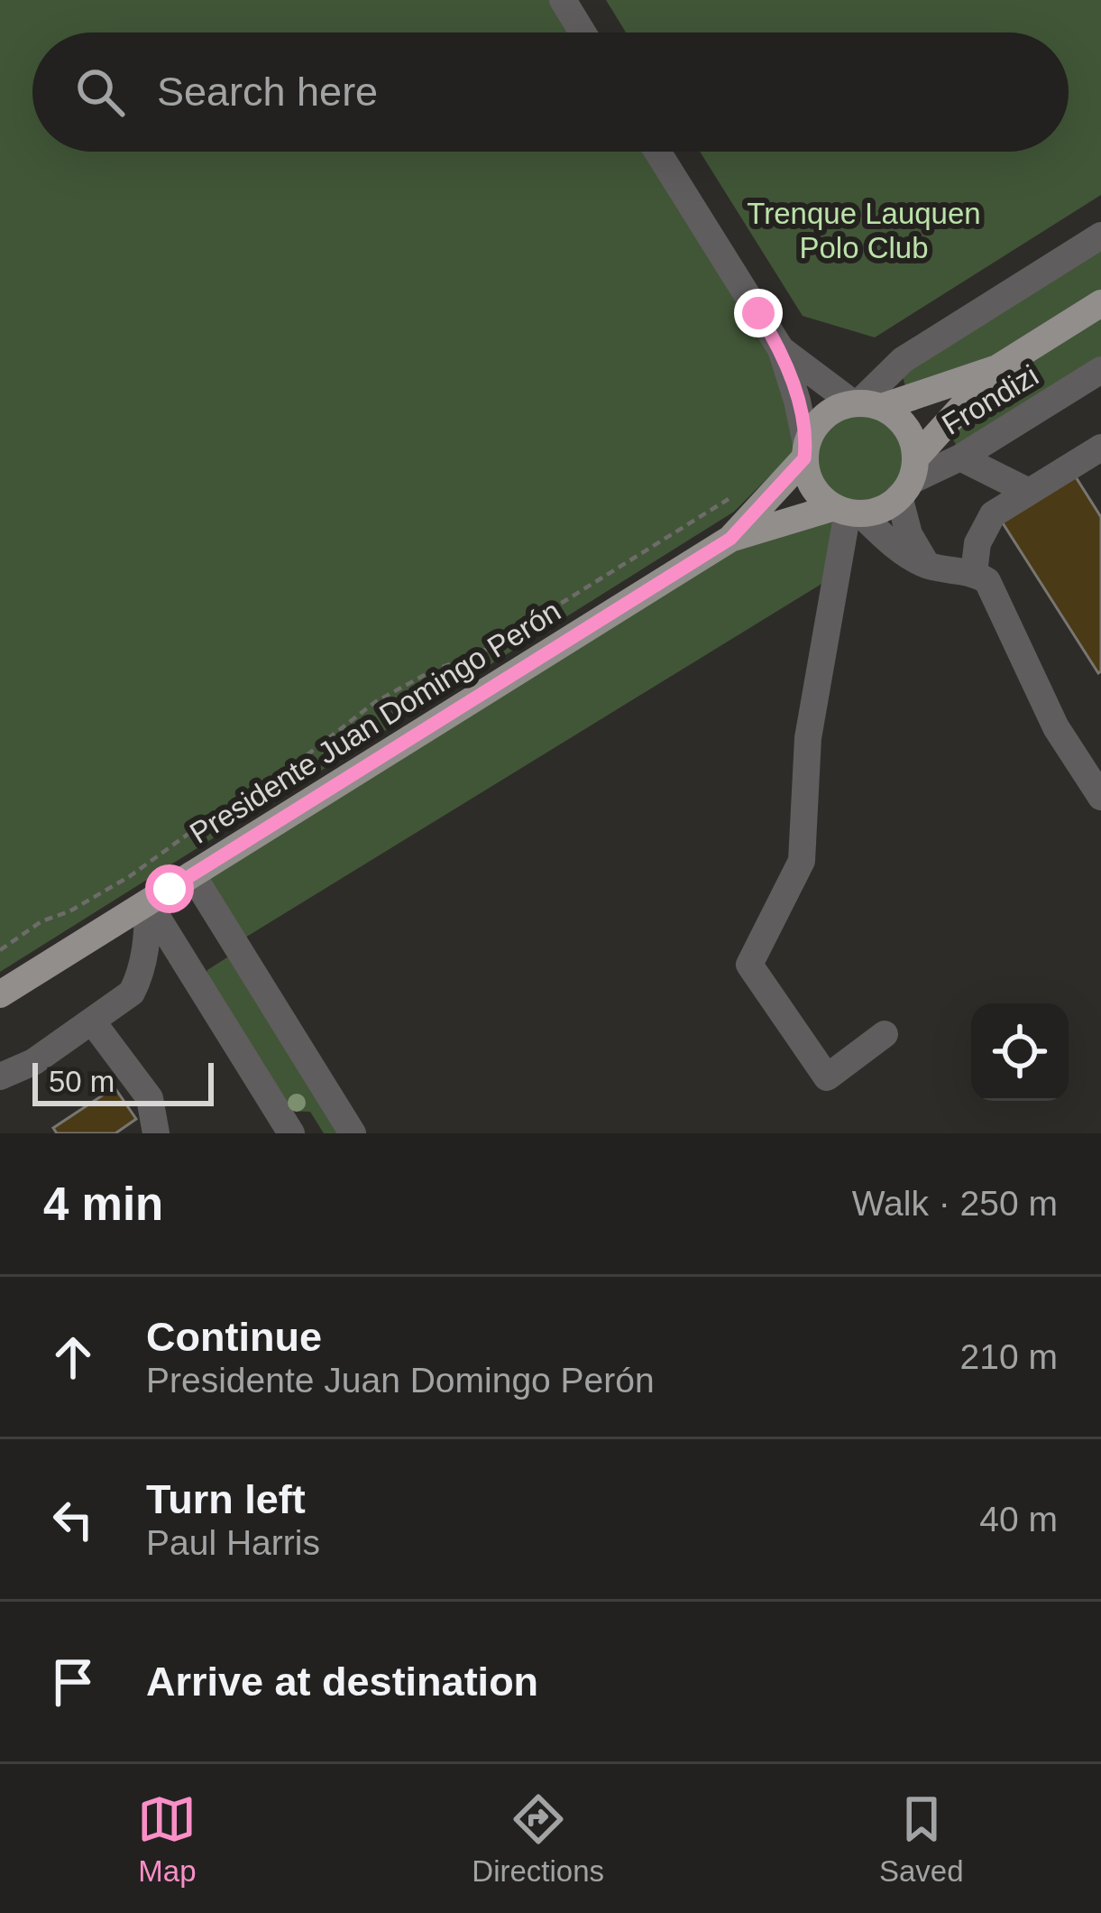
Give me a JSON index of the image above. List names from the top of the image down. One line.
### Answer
{"streets":{"main road":["Presidente Juan Domingo Perón"],"street":["Frondizi"]},"crossings":[["Frondizi","Presidente Juan Domingo Perón"]],"parks":["Trenque Lauquen Polo Club"],"scale_bar":"50 m","page":{"search":"Search here","scale":"50 m","heading":["4 min","Walk · 250 m"],"list":[["Continue","Presidente Juan Domingo Perón","210 m"],["Turn left","Paul Harris","40 m"],"Arrive at destination"],"nav":["Map","Directions","Saved"]}}
